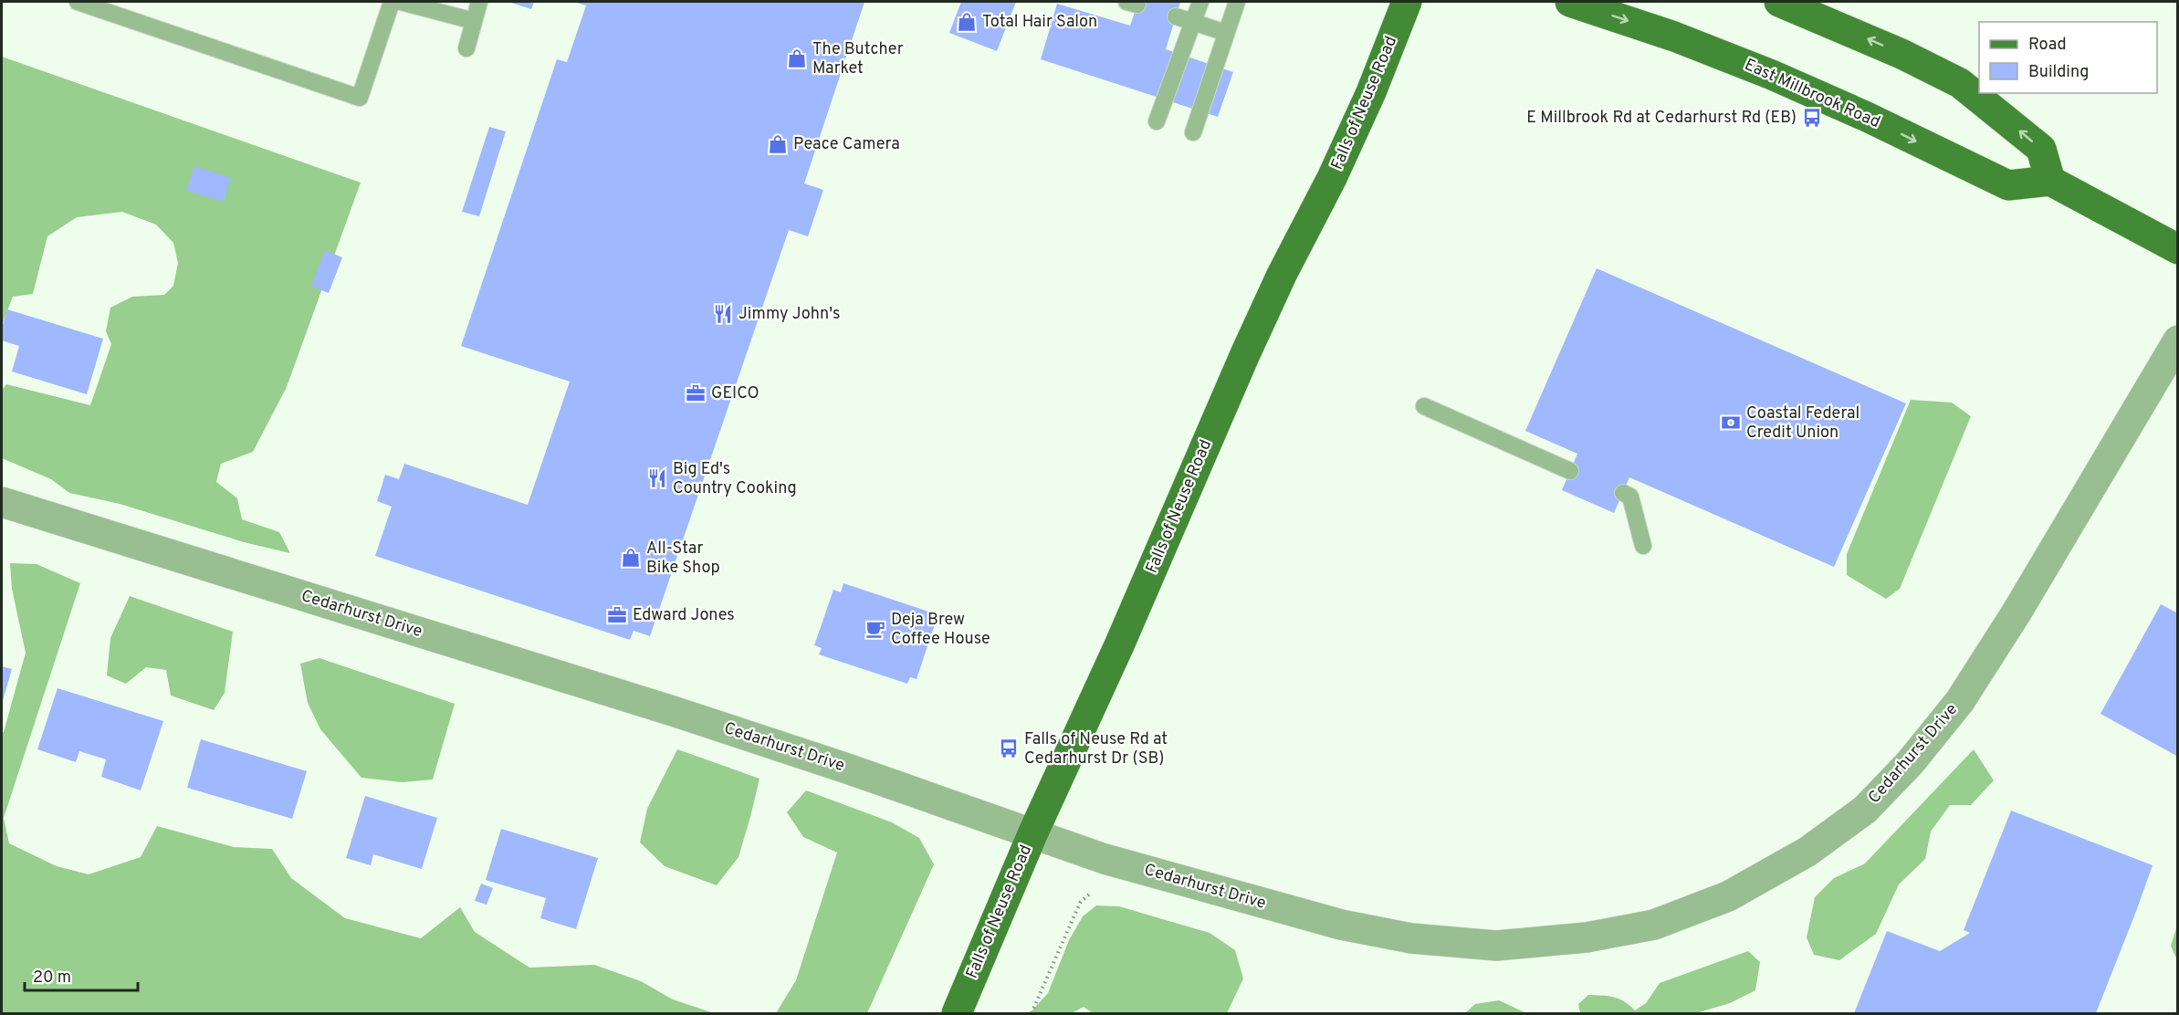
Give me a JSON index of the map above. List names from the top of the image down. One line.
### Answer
{"streets":{"main road":["East Millbrook Road","Falls of Neuse Road"],"street":["Cedarhurst Drive"]},"crossings":[["Falls of Neuse Road","Cedarhurst Drive"]],"places":{"shop":["Total Hair Salon","The Butcher Market","Peace Camera","All-Star Bike Shop"],"bus stop":["E Millbrook Rd at Cedarhurst Rd (EB)","Falls of Neuse Rd at Cedarhurst Dr (SB)"],"restaurant":["Jimmy John's","Big Ed's Country Cooking"],"office":["GEICO","Edward Jones"],"bank":["Coastal Federal Credit Union"],"cafe":["Deja Brew Coffee House"]},"legend":["Road","Building"],"scale_bar":"20 m"}
